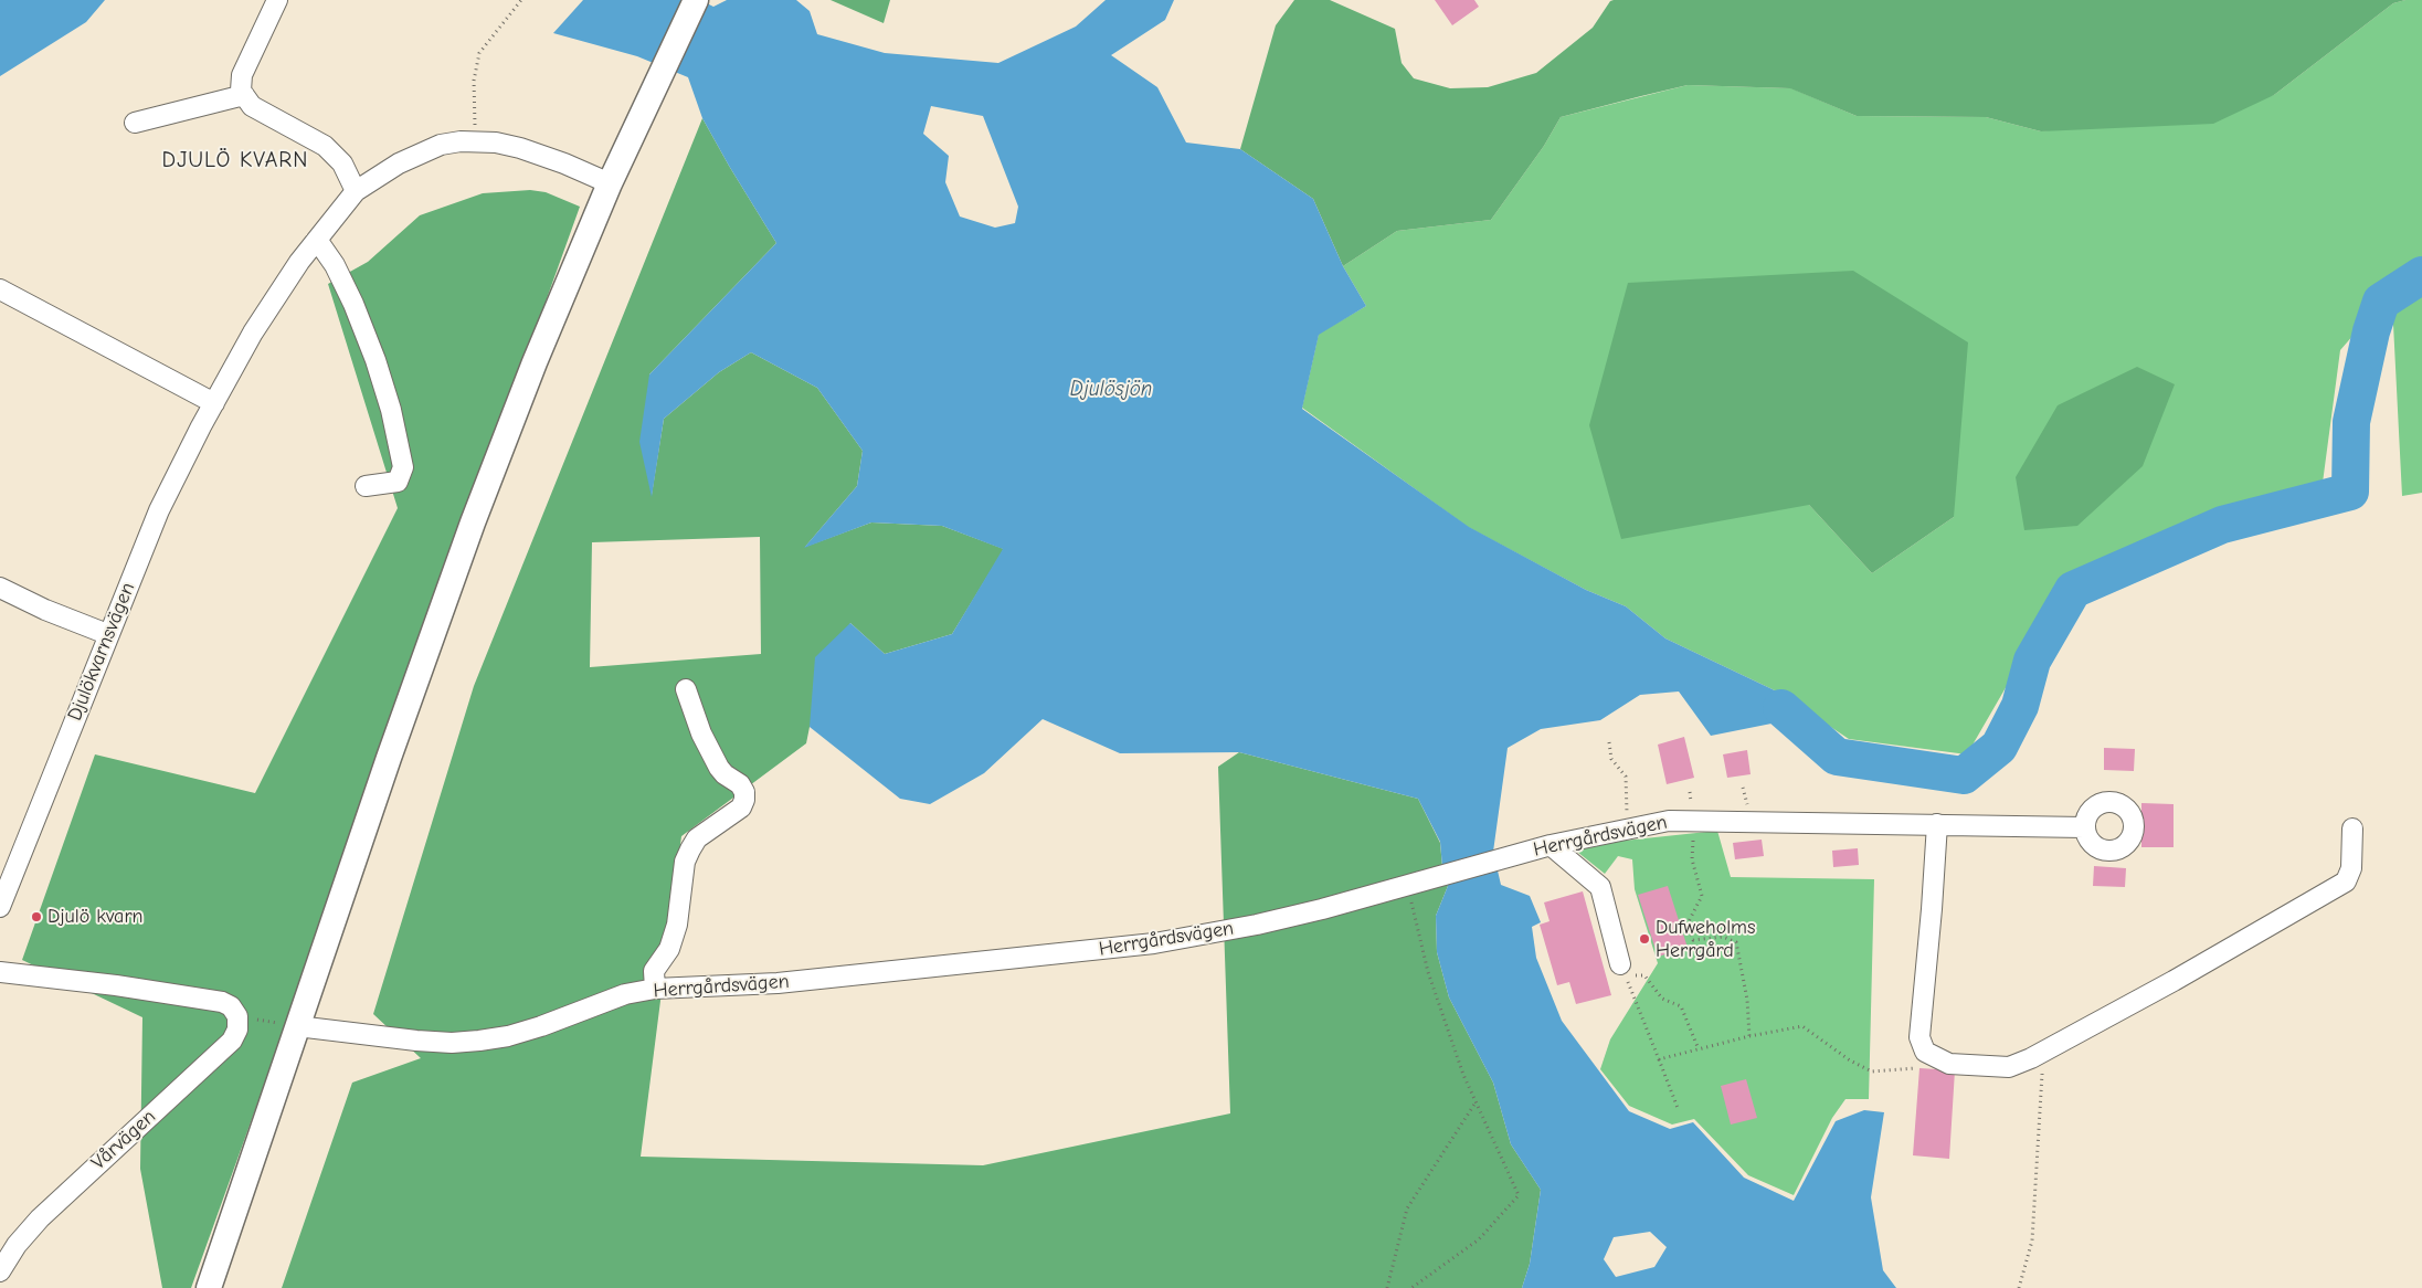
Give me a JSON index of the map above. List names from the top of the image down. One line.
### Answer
{"streets":{"street":["Djulökvarnsvägen","Herrgårdsvägen","Vårvägen"]},"districts":["DJULÖ KVARN"],"water":["Djulösjön"],"places":["Djulö kvarn","Dufweholms Herrgård"]}
